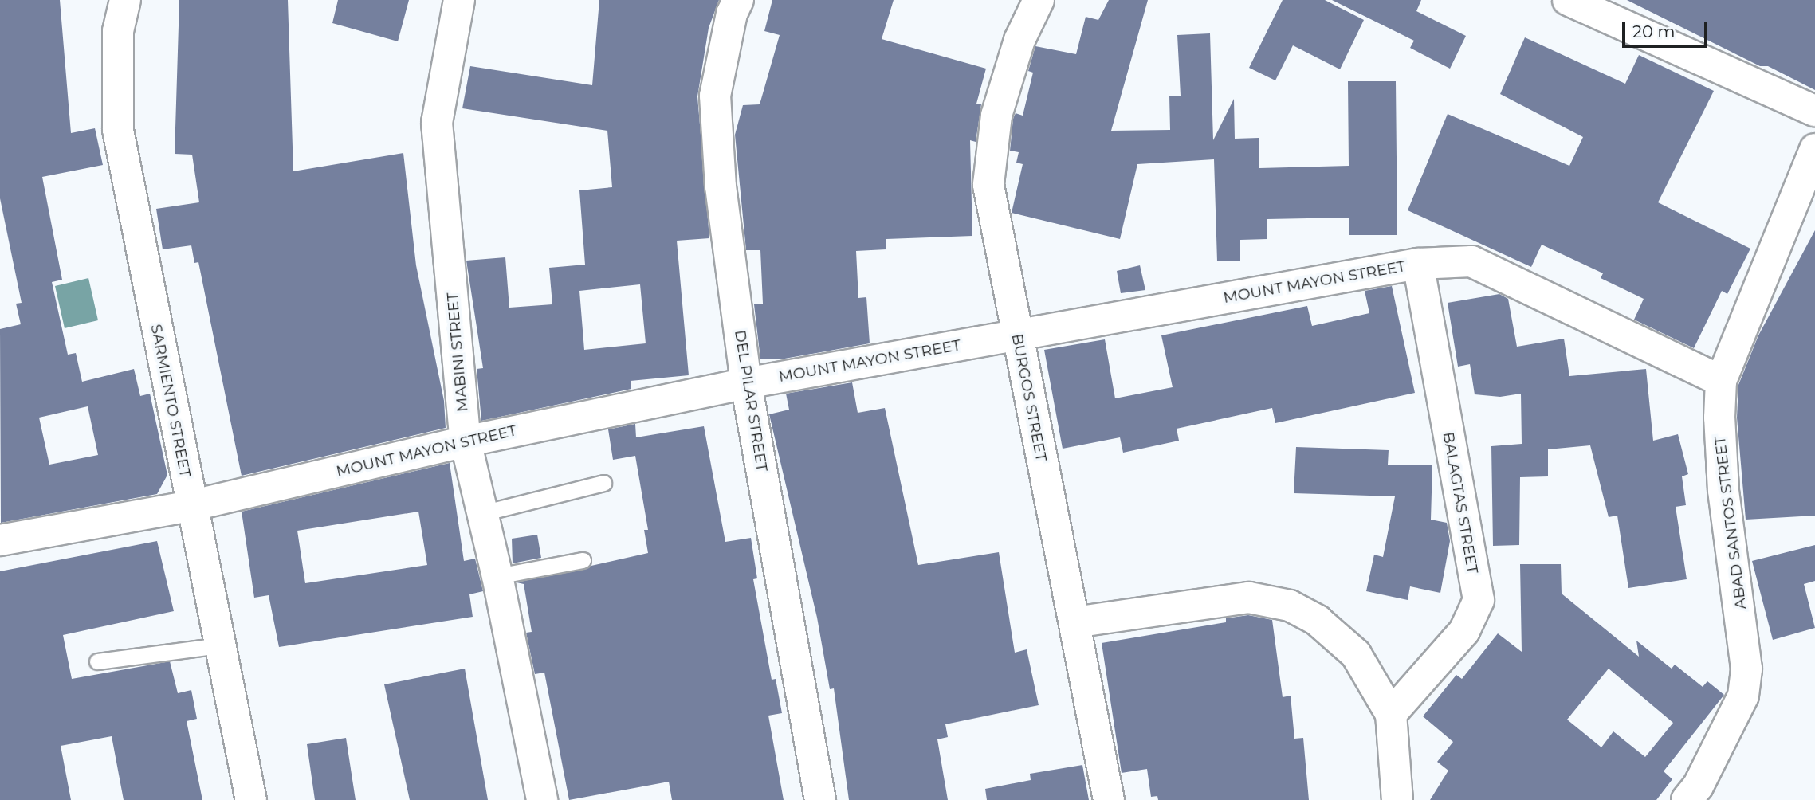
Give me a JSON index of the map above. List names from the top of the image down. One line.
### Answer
{"streets":{"street":["MOUNT MAYON STREET","MABINI STREET","BURGOS STREET","SARMIENTO STREET","DEL PILAR STREET","BALAGTAS STREET","ABAD SANTOS STREET"]},"crossings":[["MOUNT MAYON STREET","MABINI STREET"],["MOUNT MAYON STREET","BURGOS STREET"],["MOUNT MAYON STREET","SARMIENTO STREET"],["MOUNT MAYON STREET","DEL PILAR STREET"],["MOUNT MAYON STREET","BALAGTAS STREET"],["MOUNT MAYON STREET","ABAD SANTOS STREET"]],"scale_bar":"20 m"}
